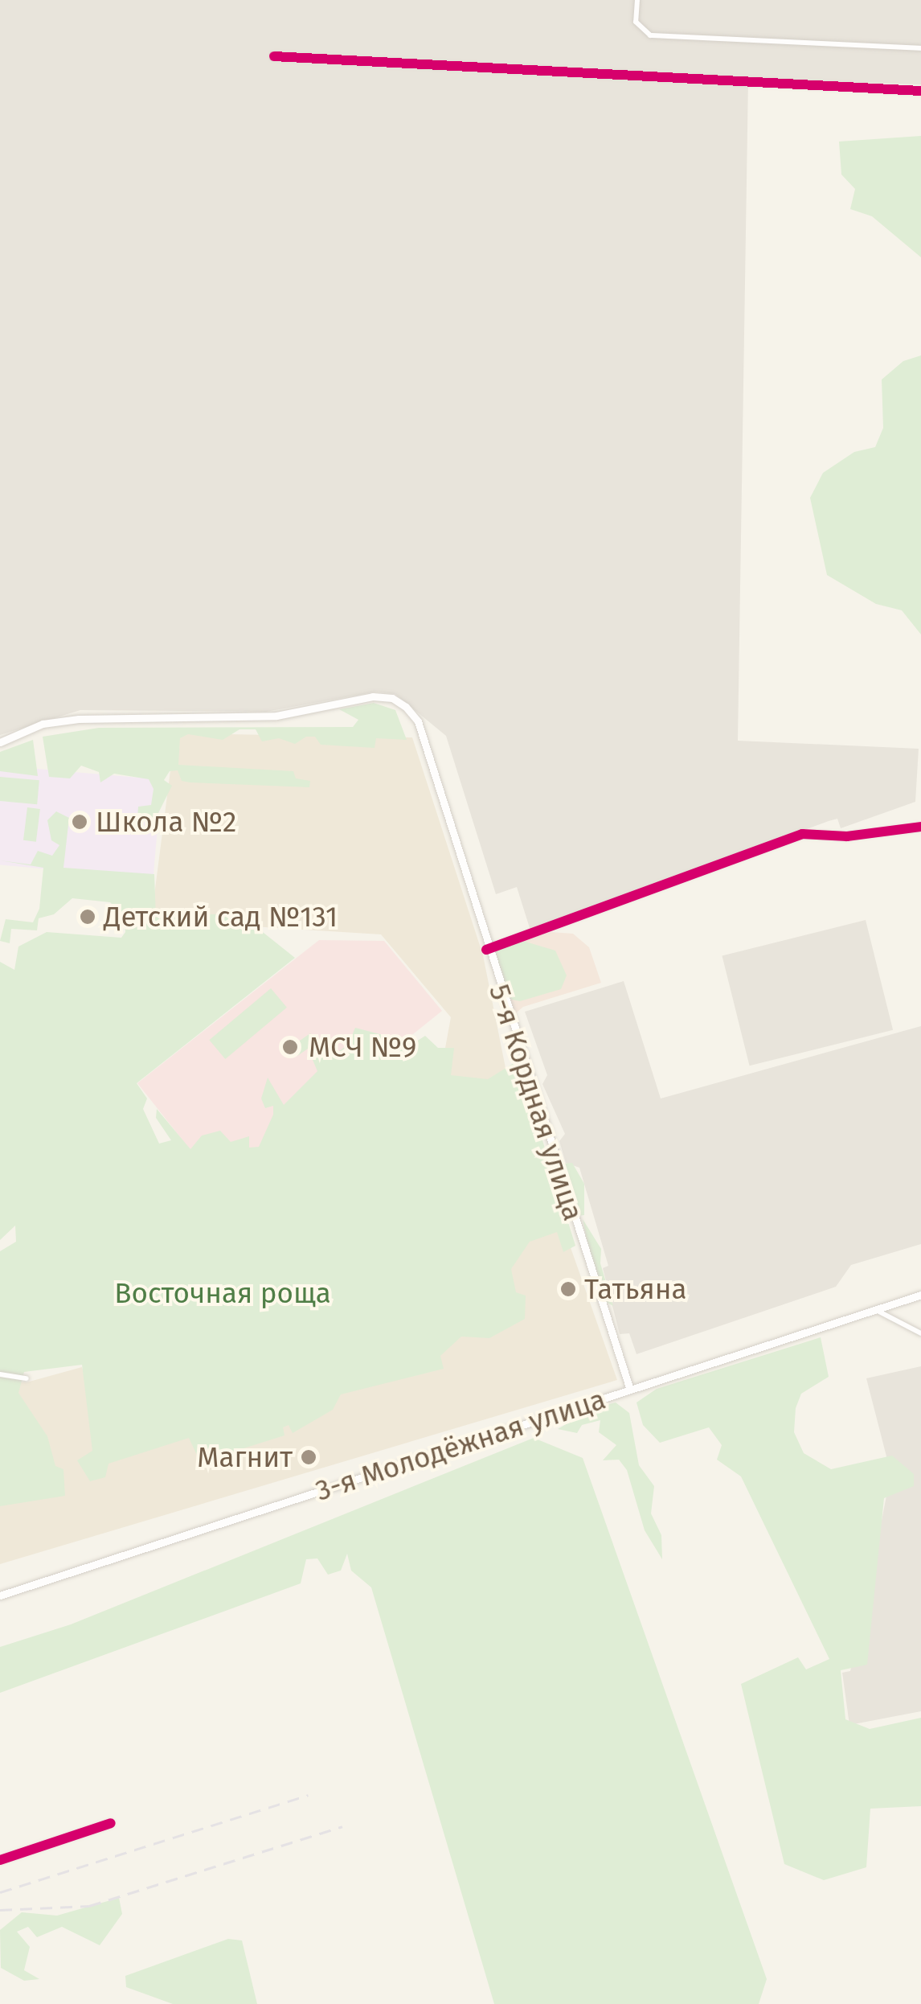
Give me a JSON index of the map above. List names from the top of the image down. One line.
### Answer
{"streets":{"main road":["5-я Кордная улица","3-я Молодёжная улица"]},"crossings":[["5-я Кордная улица","3-я Молодёжная улица"]],"parks":["Восточная роща"],"places":["Школа №2","Детский сад №131","МСЧ №9","Татьяна","Магнит"]}
